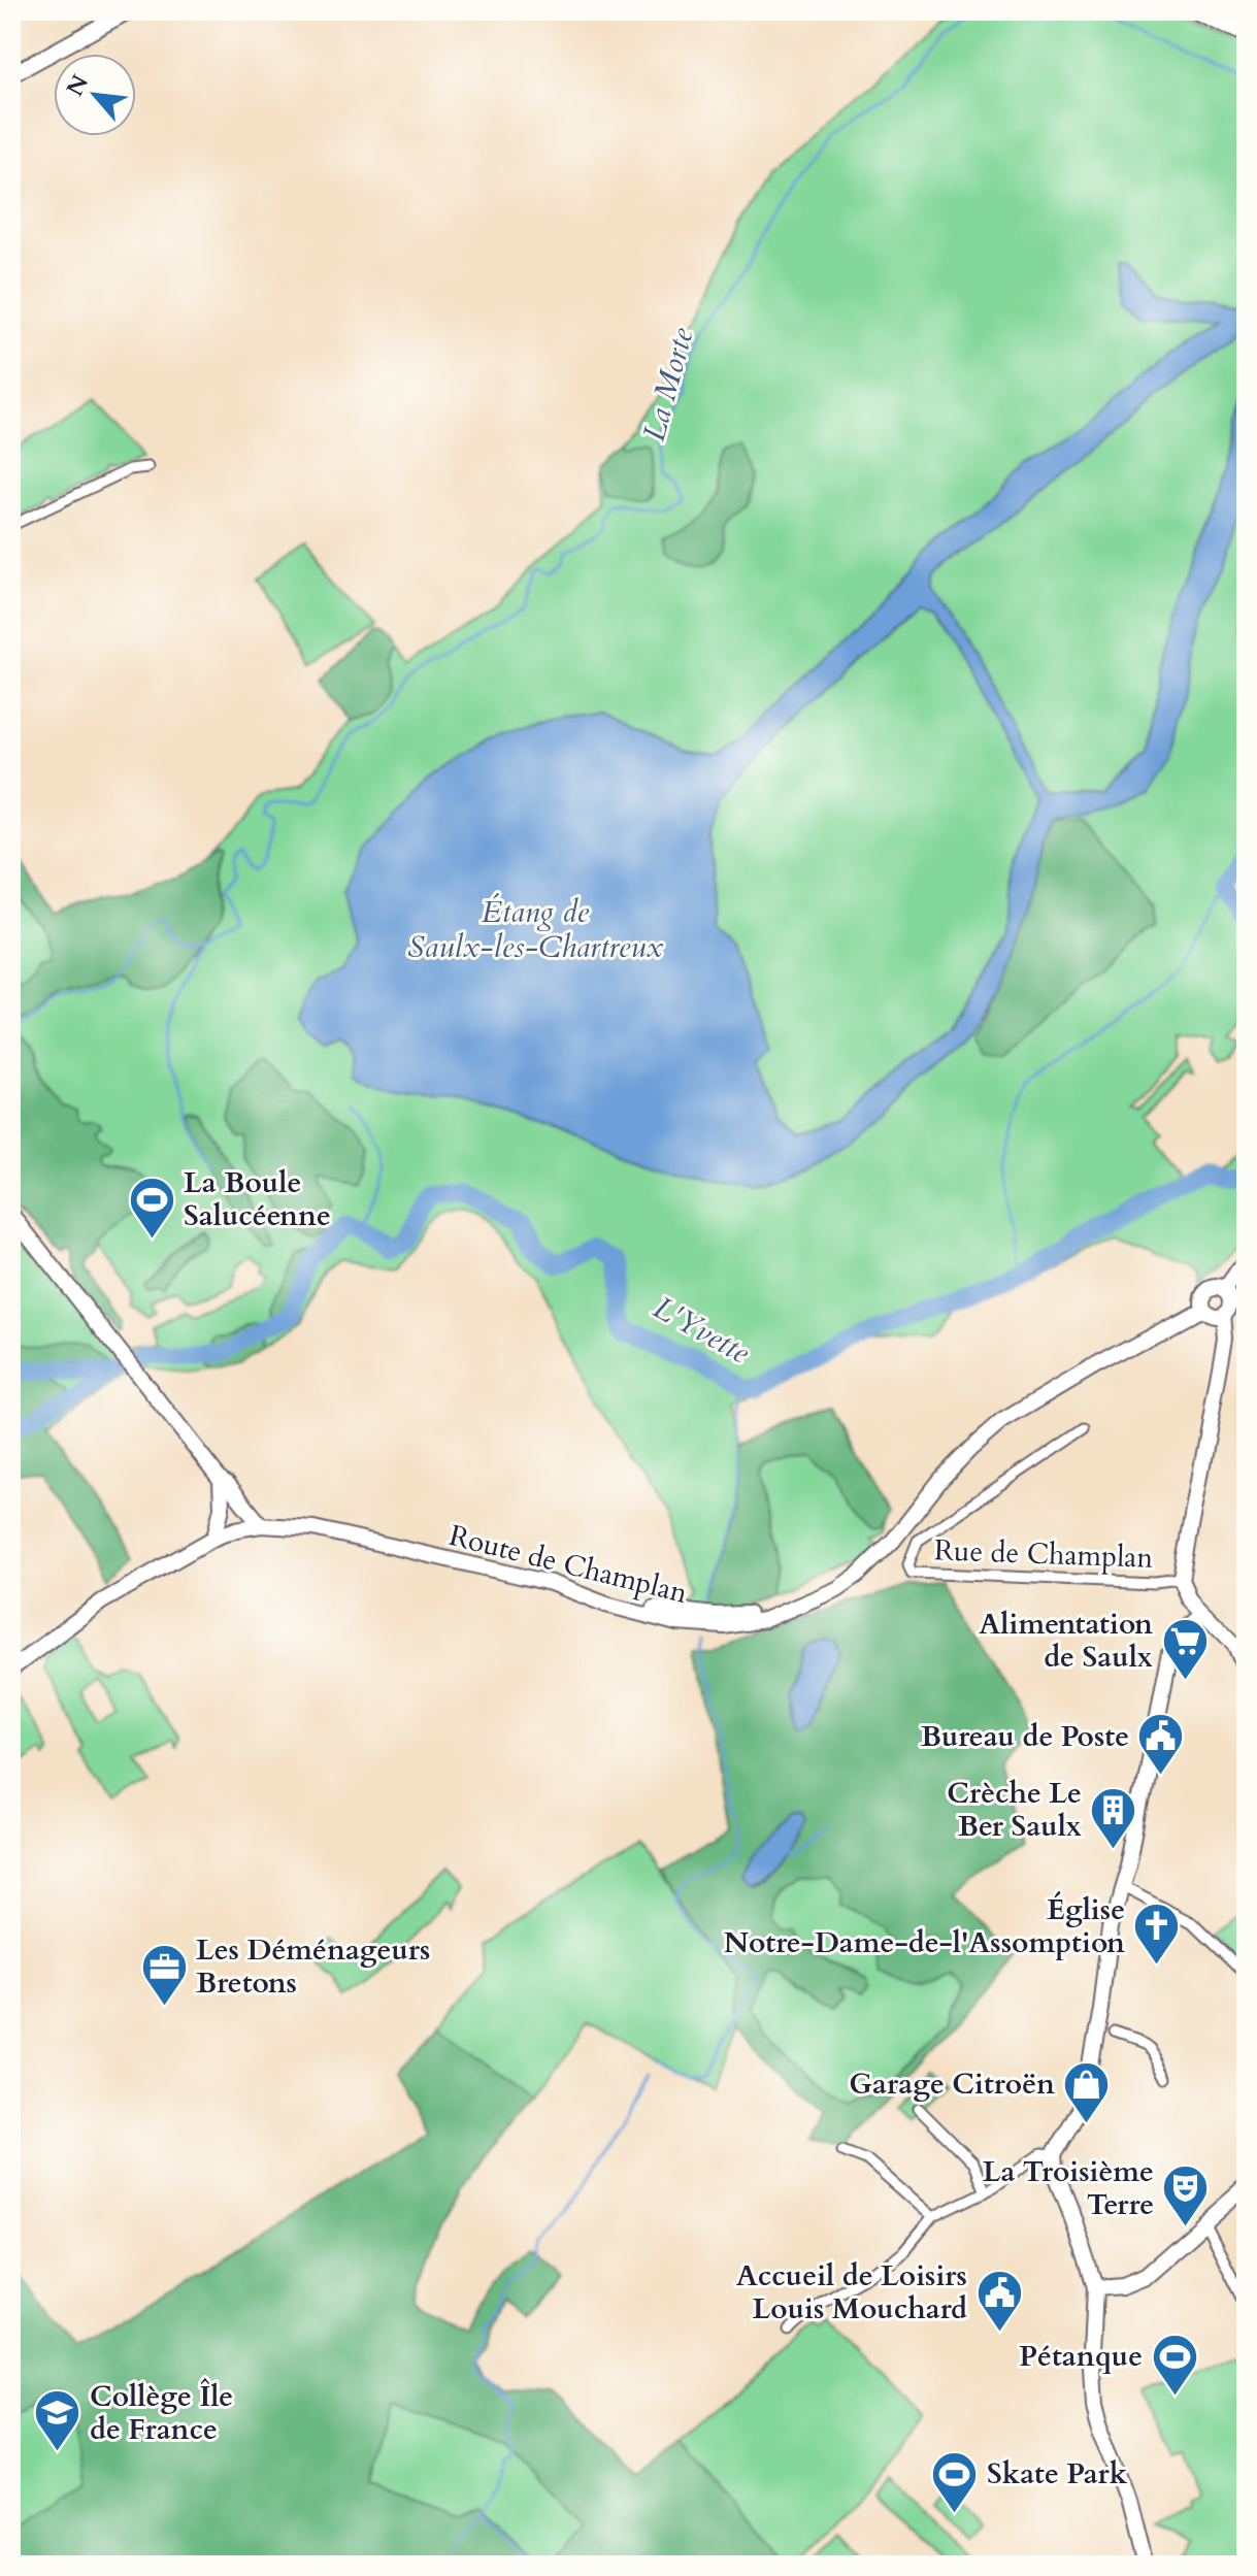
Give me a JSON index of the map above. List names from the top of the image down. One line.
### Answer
{"streets":{"street":["Rue de Champlan","Route de Champlan"]},"water":["La Morte","Étang de Saulx-les-Chartreux","L'Yvette"],"places":{"sports":["La Boule Salucéenne","Pétanque","Skate Park"],"supermarket":["Alimentation de Saulx"],"public building":["Bureau de Poste","Accueil de Loisirs Louis Mouchard"],"building":["Crèche Le Ber Saulx"],"church":["Église Notre-Dame-de-l'Assomption"],"office":["Les Déménageurs Bretons"],"shop":["Garage Citroën"],"theatre":["La Troisième Terre"],"school or university":["Collège Île de France"]},"north":"top left"}
